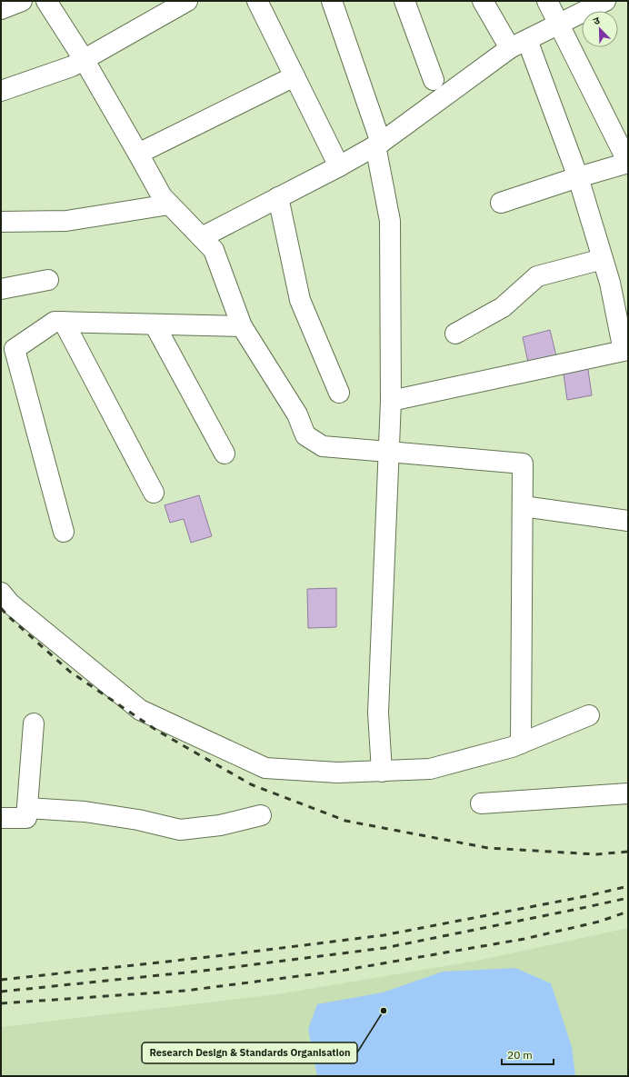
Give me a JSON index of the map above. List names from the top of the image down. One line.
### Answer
{"places":["Research Design & Standards Organisation"],"scale_bar":"20 m","north":"top left"}
